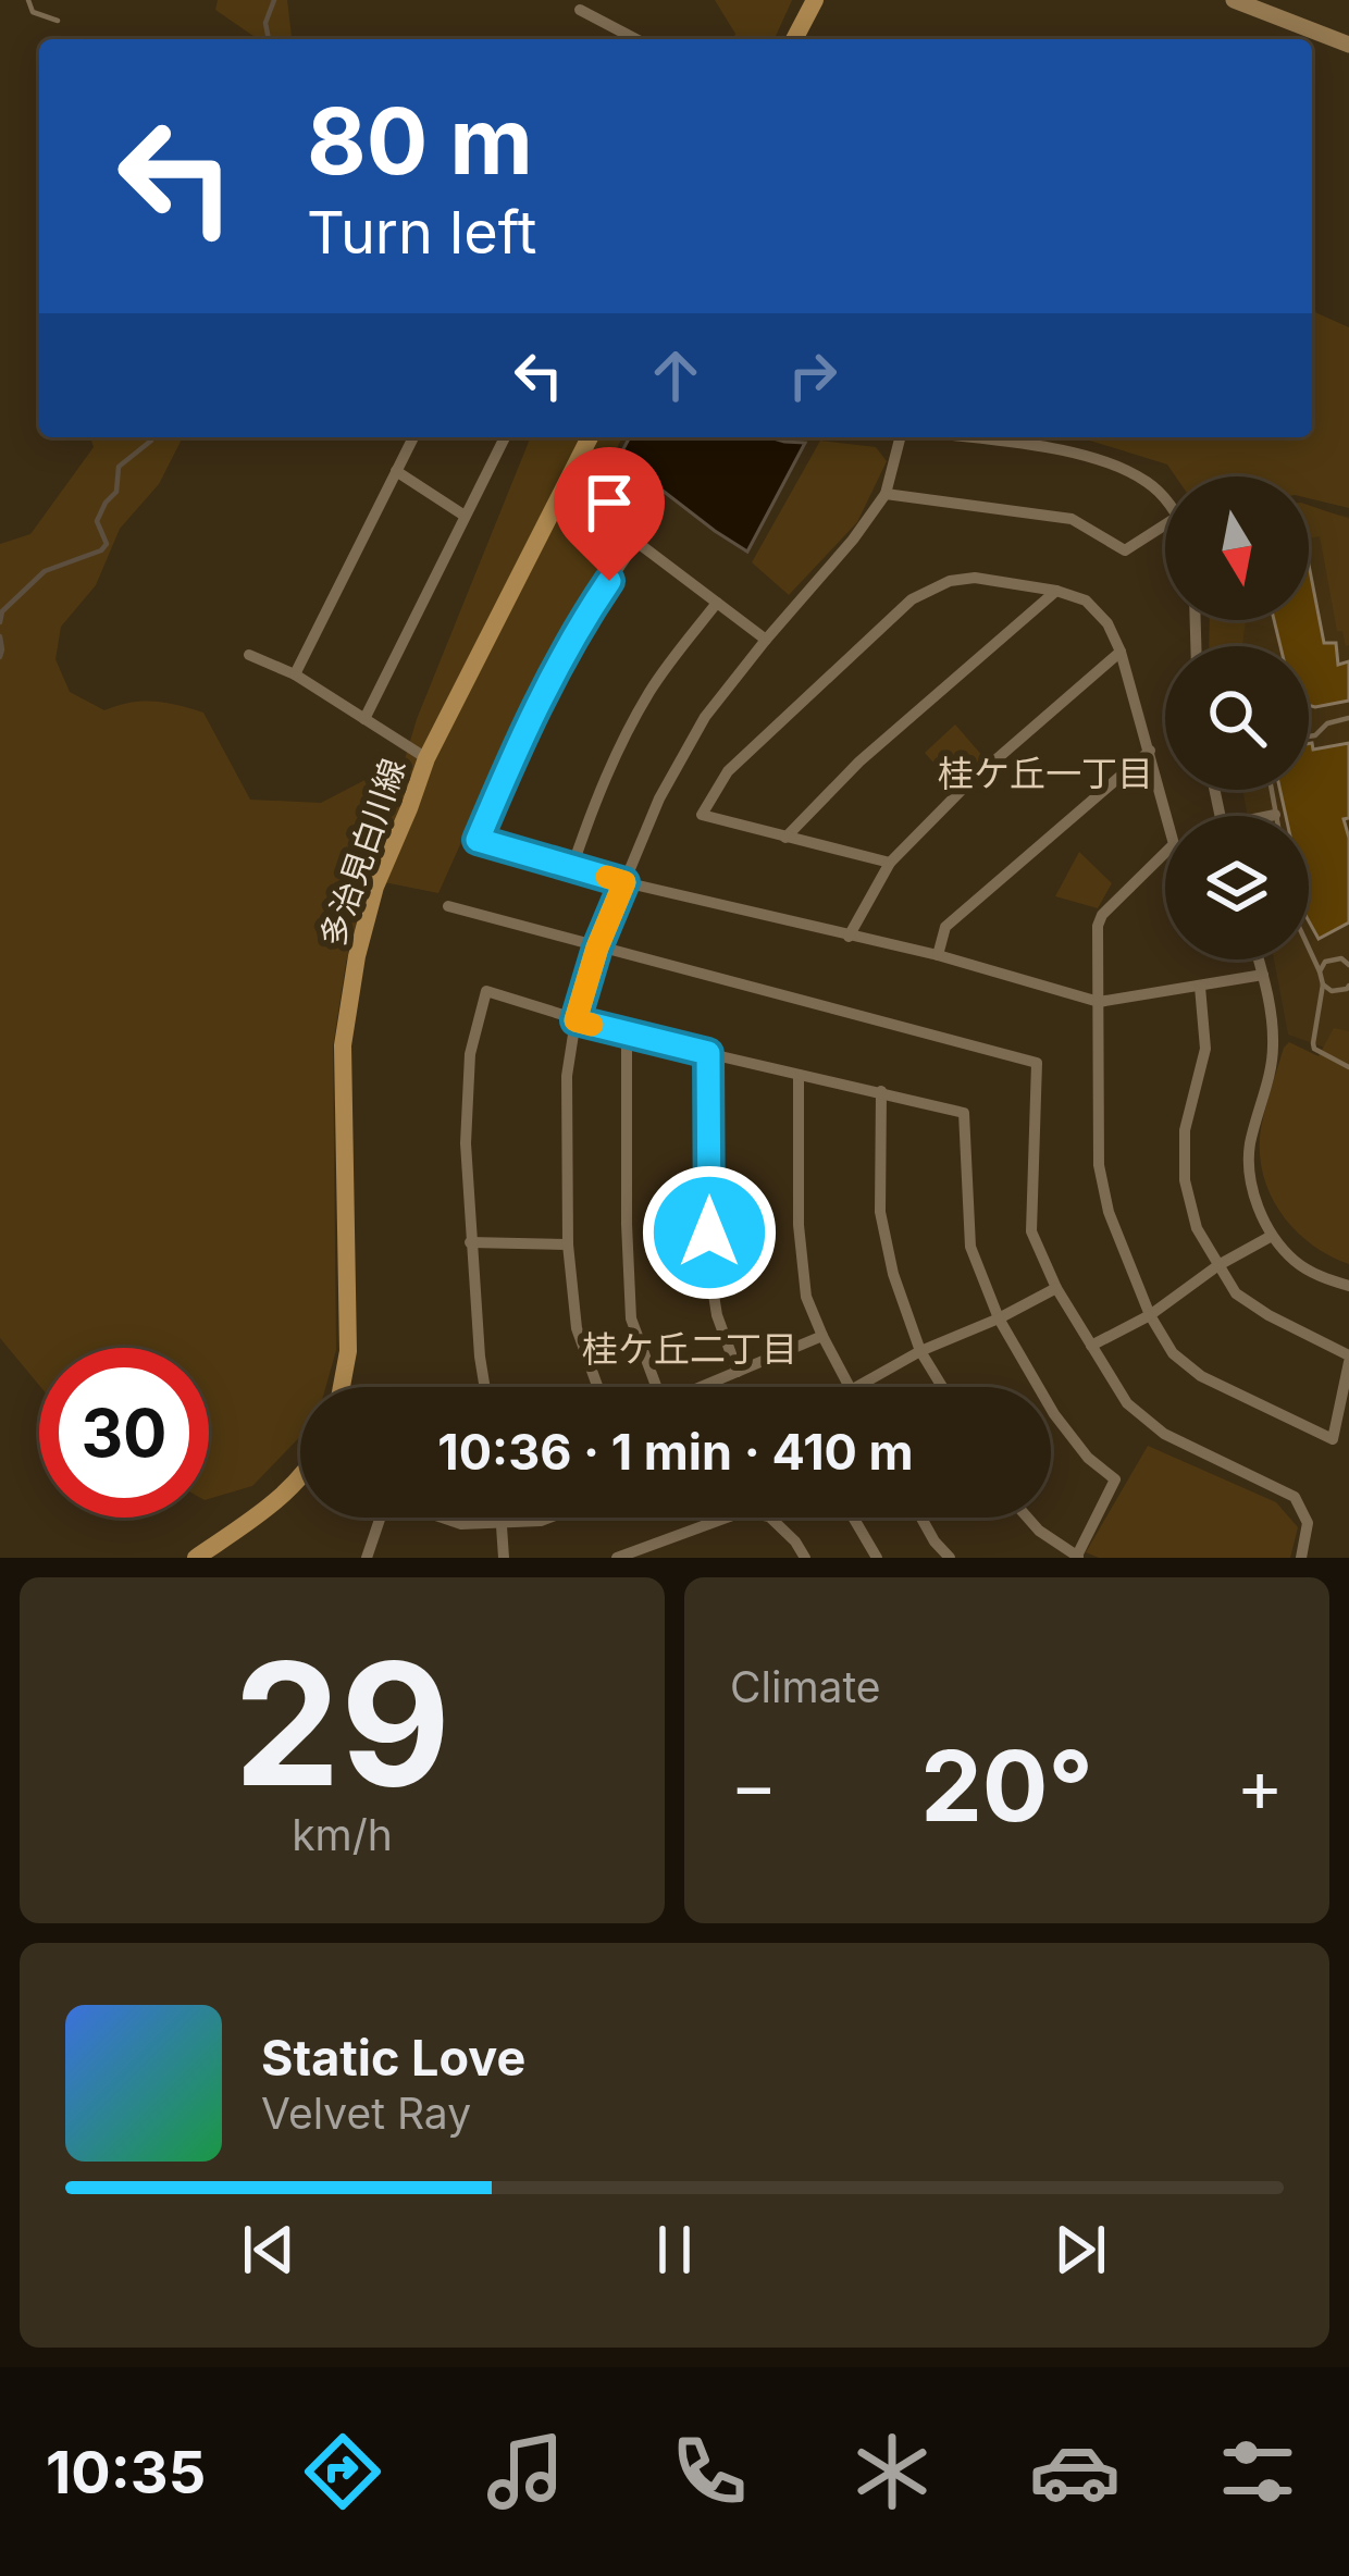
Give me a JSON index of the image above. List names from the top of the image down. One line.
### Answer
{"streets":{"main road":["多治見白川線"]},"districts":["桂ケ丘一丁目","桂ケ丘二丁目"],"north":"bottom","page":{"turn":["80 m","Turn left"],"limit":"30","trip":"10:36 · 1 min · 410 m","tile":[["29","km/h"],"Climate"],"heat":["−","20°","+"],"song":["Static Love","Velvet Ray"],"tabs":"10:35"}}
